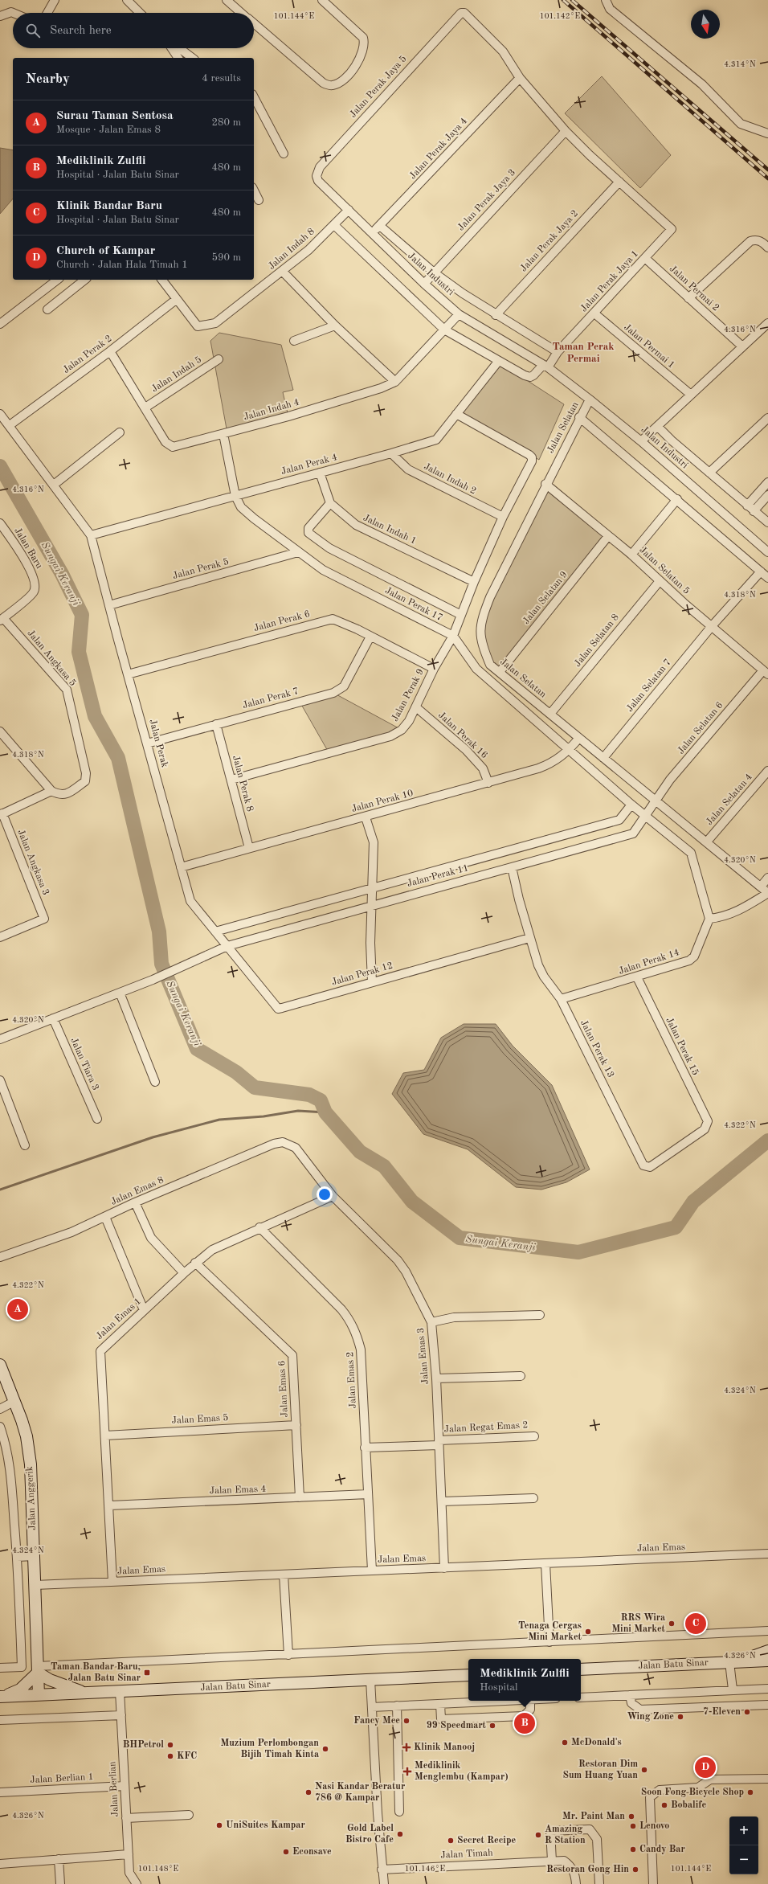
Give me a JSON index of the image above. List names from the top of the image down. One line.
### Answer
{"streets":{"street":["Jalan Perak Jaya 5","Jalan Perak Jaya 4","Jalan Perak Jaya 3","Jalan Perak Jaya 2","Jalan Indah 8","Jalan Industri","Jalan Perak Jaya 1","Jalan Permai 2","Jalan Permai 1","Jalan Perak 2","Jalan Indah 5","Jalan Indah 4","Jalan Selatan","Jalan Perak 4","Jalan Indah 2","Jalan Indah 1","Jalan Baru","Jalan Perak 5","Jalan Selatan 5","Jalan Selatan 9","Jalan Perak 17","Jalan Perak 6","Jalan Selatan 8","Jalan Angkasa 5","Jalan Selatan 7","Jalan Perak 9","Jalan Perak 7","Jalan Selatan 6","Jalan Perak 16","Jalan Perak","Jalan Perak 8","Jalan Selatan 4","Jalan Perak 10","Jalan Angkasa 3","Jalan Perak 11","Jalan Perak 14","Jalan Perak 12","Jalan Perak 15","Jalan Perak 13","Jalan Tiara 3","Jalan Emas 8","Jalan Emas 1","Jalan Emas 3","Jalan Emas 2","Jalan Emas 6","Jalan Emas 5","Jalan Regat Emas 2","Jalan Emas 4","Jalan Anggerik","Jalan Emas","Jalan Batu Sinar","Jalan Berlian 1","Jalan Berlian","Jalan Timah"]},"crossings":[["Jalan Perak Jaya 5","Jalan Perak Jaya 4"],["Jalan Perak Jaya 5","Jalan Industri"],["Jalan Perak Jaya 4","Jalan Industri"],["Jalan Perak Jaya 3","Jalan Industri"],["Jalan Perak Jaya 2","Jalan Perak Jaya 1"],["Jalan Indah 8","Jalan Industri"],["Jalan Indah 8","Jalan Perak 2"],["Jalan Industri","Jalan Perak Jaya 1"],["Jalan Industri","Jalan Indah 4"],["Jalan Industri","Jalan Selatan"],["Jalan Perak Jaya 1","Jalan Permai 2"],["Jalan Perak Jaya 1","Jalan Permai 1"],["Jalan Perak 2","Jalan Indah 4"],["Jalan Indah 5","Jalan Indah 4"],["Jalan Selatan","Jalan Selatan 5"],["Jalan Selatan","Jalan Selatan 9"],["Jalan Selatan","Jalan Selatan 8"],["Jalan Selatan","Jalan Selatan 7"],["Jalan Selatan","Jalan Selatan 6"],["Jalan Selatan","Jalan Selatan 4"],["Jalan Selatan","Jalan Perak 10"],["Jalan Perak 4","Jalan Indah 2"],["Jalan Perak 4","Jalan Indah 1"],["Jalan Perak 4","Jalan Perak 17"],["Jalan Perak 4","Jalan Perak 9"],["Jalan Perak 4","Jalan Perak"],["Jalan Indah 2","Jalan Perak 9"],["Jalan Indah 1","Jalan Perak 9"],["Jalan Baru","Jalan Angkasa 5"],["Jalan Perak 5","Jalan Perak 17"],["Jalan Perak 5","Jalan Perak"],["Jalan Selatan 5","Jalan Selatan 9"],["Jalan Selatan 5","Jalan Selatan 8"],["Jalan Selatan 5","Jalan Selatan 7"],["Jalan Selatan 5","Jalan Selatan 6"],["Jalan Perak 17","Jalan Perak 9"],["Jalan Perak 17","Jalan Selatan 6"],["Jalan Perak 17","Jalan Perak 10"],["Jalan Perak 17","Jalan Perak 11"],["Jalan Perak 6","Jalan Perak 9"],["Jalan Perak 6","Jalan Perak 7"],["Jalan Perak 6","Jalan Perak"],["Jalan Perak 9","Jalan Perak 16"],["Jalan Perak 9","Jalan Perak 8"],["Jalan Perak 7","Jalan Perak"],["Jalan Perak 7","Jalan Perak 8"],["Jalan Selatan 6","Jalan Perak 11"],["Jalan Perak 16","Jalan Perak 10"],["Jalan Perak","Jalan Perak 10"],["Jalan Perak","Jalan Perak 11"],["Jalan Perak","Jalan Perak 12"],["Jalan Perak 8","Jalan Perak 10"],["Jalan Perak 11","Jalan Perak 12"],["Jalan Perak 11","Jalan Perak 13"],["Jalan Perak 11","Jalan Tiara 3"],["Jalan Perak 14","Jalan Perak 15"],["Jalan Perak 14","Jalan Perak 13"],["Jalan Perak 12","Jalan Perak 13"],["Jalan Perak 15","Jalan Perak 13"],["Jalan Emas 8","Jalan Emas 3"],["Jalan Emas 1","Jalan Emas 3"],["Jalan Emas 1","Jalan Emas 2"],["Jalan Emas 1","Jalan Emas 6"],["Jalan Emas 1","Jalan Emas 5"],["Jalan Emas 1","Jalan Emas 4"],["Jalan Emas 1","Jalan Emas"],["Jalan Emas 3","Jalan Regat Emas 2"],["Jalan Emas 3","Jalan Emas"],["Jalan Emas 2","Jalan Regat Emas 2"],["Jalan Emas 2","Jalan Emas 4"],["Jalan Emas 2","Jalan Emas"],["Jalan Emas 6","Jalan Emas 5"],["Jalan Emas 6","Jalan Emas 4"],["Jalan Anggerik","Jalan Emas"],["Jalan Anggerik","Jalan Batu Sinar"],["Jalan Batu Sinar","Jalan Berlian"],["Jalan Berlian 1","Jalan Berlian"]],"districts":["Taman Perak Permai"],"water":["Sungai Keranji"],"places":{"other":["RRS Wira Mini Market","Tenaga Cergas Mini Market","7-Eleven","Wing Zone","Fancy Mee","99 Speedmart","McDonald's","BHPetrol","Muzium Perlombongan Bijih Timah Kinta","KFC","Restoran Dim Sum Huang Yuan","Nasi Kandar Beratur 786 @ Kampar","Soon Fong Bicycle Shop","Bobalife","Mr. Paint Man","UniSuites Kampar","Lenovo","Gold Label Bistro Cafe","Amazing R Station","Secret Recipe","Candy Bar","Econsave","Restoran Gong Hin"],"transit":["Taman Bandar Baru, Jalan Batu Sinar"],"health":["Klinik Manooj","Mediklinik Menglembu (Kampar)"]},"north":"bottom","page":{"search":"Search here","heading":["Nearby","4 results"],"list":[{"mark":"A","name":"Surau Taman Sentosa","note":"Mosque · Jalan Emas 8","value":"280 m"},{"mark":"B","name":"Mediklinik Zulfli","note":"Hospital · Jalan Batu Sinar","value":"480 m"},{"mark":"C","name":"Klinik Bandar Baru","note":"Hospital · Jalan Batu Sinar","value":"480 m"},{"mark":"D","name":"Church of Kampar","note":"Church · Jalan Hala Timah 1","value":"590 m"}],"pins":["A","C","B","D"],"popup":["Mediklinik Zulfli","Hospital"],"map_buttons":["+","−"]},"coordinates":["101.144°E","101.142°E","4.314°N","4.316°N","4.318°N","4.320°N","4.322°N","4.324°N","4.326°N","101.148°E","101.146°E"]}
